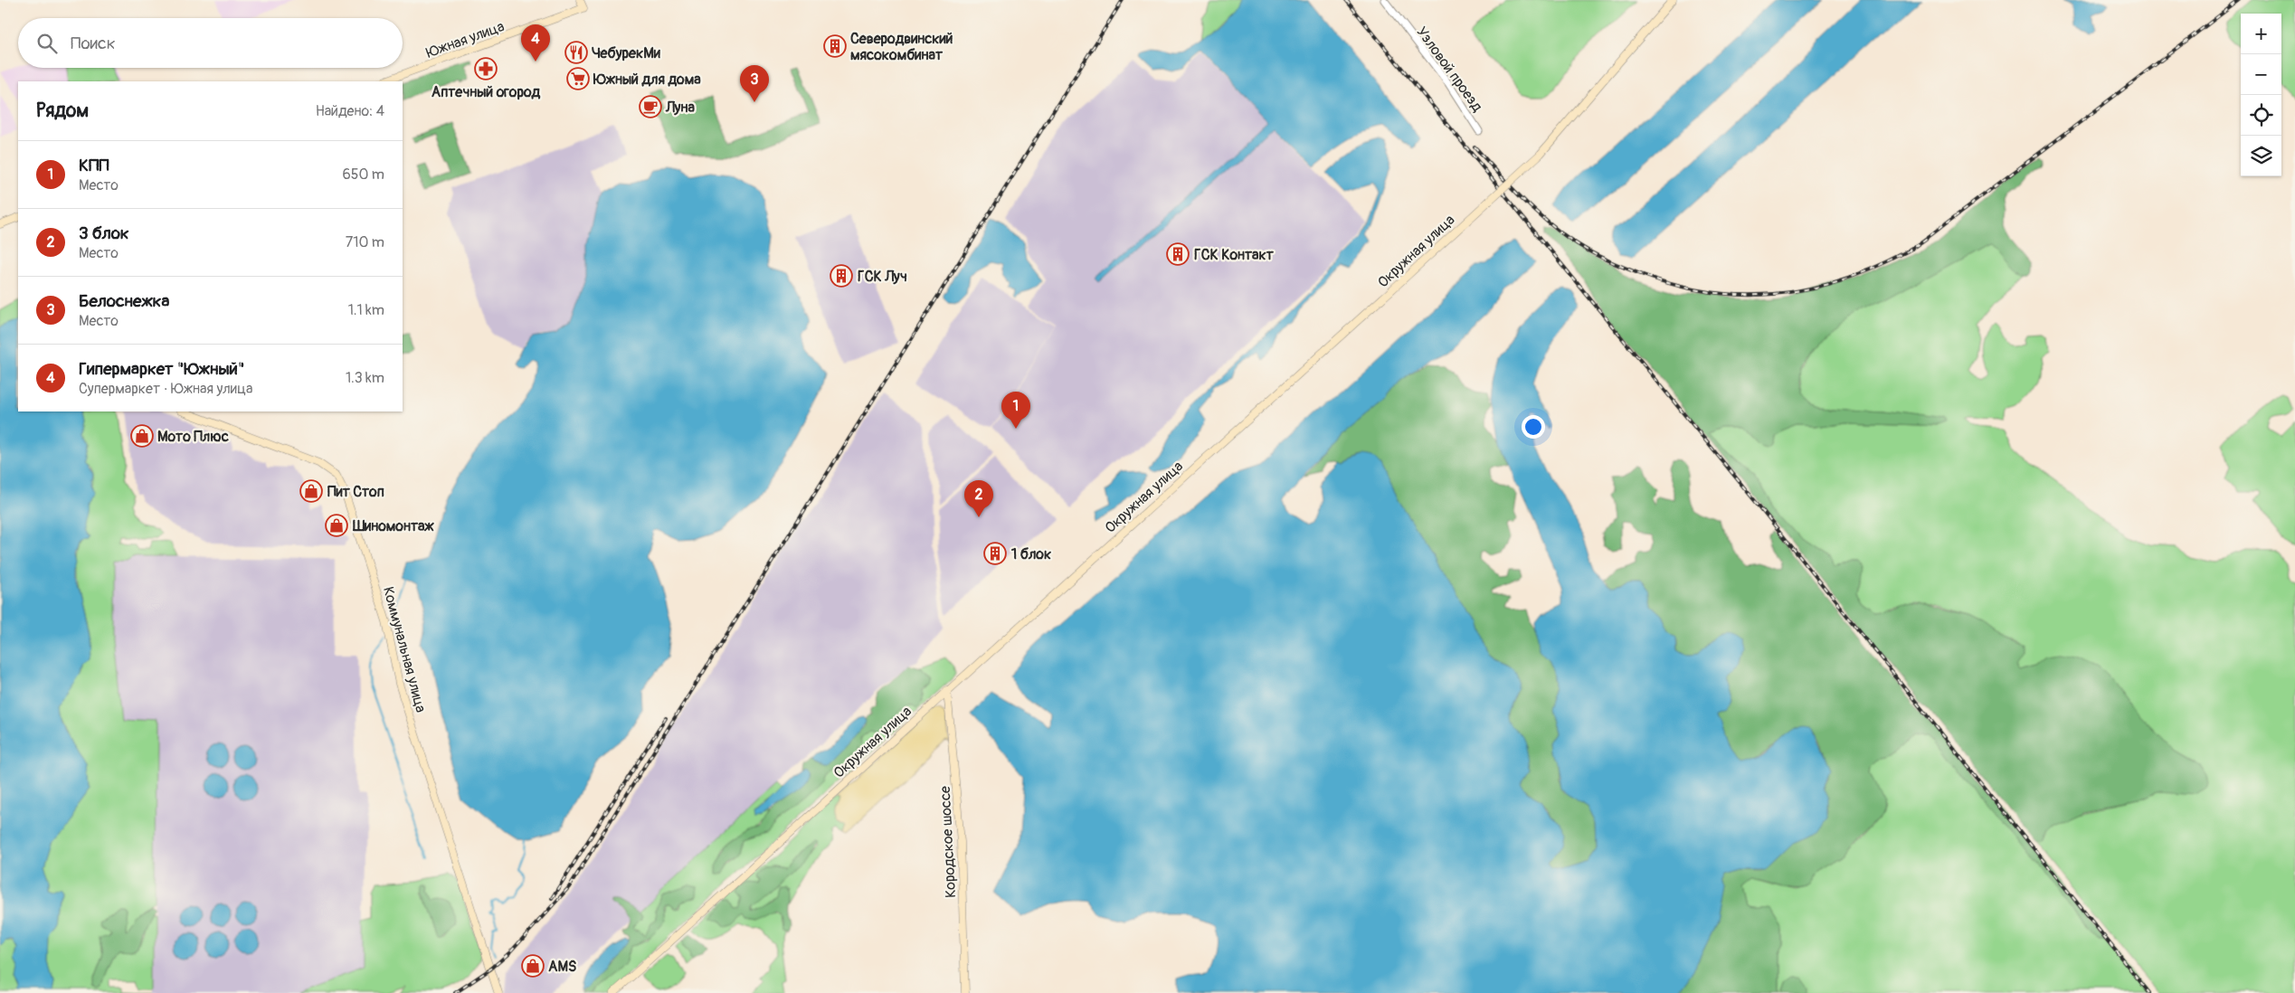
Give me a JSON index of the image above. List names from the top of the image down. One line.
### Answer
{"streets":{"main road":["Южная улица","Окружная улица","Коммунальная улица","Кородское шоссе"],"street":["Узловой проезд"]},"crossings":[["Окружная улица","Кородское шоссе"]],"places":{"building":["Северодвинский мясокомбинат","ГСК Контакт","ГСК Луч","1 блок"],"restaurant":["ЧебурекМи"],"pharmacy":["Аптечный огород"],"supermarket":["Южный для дома"],"cafe":["Луна"],"shop":["Мото Плюс","Пит Стоп","Шиномонтаж","AMS"]},"page":{"map_buttons":["+","−"],"search":"Поиск","pins":["4","3","1","2"],"heading":["Рядом","Найдено: 4"],"list":[{"mark":"1","name":"КПП","note":"Место","value":"650 m"},{"mark":"2","name":"3 блок","note":"Место","value":"710 m"},{"mark":"3","name":"Белоснежка","note":"Место","value":"1.1 km"},{"mark":"4","name":"Гипермаркет \"Южный\"","note":"Супермаркет · Южная улица","value":"1.3 km"}]}}
